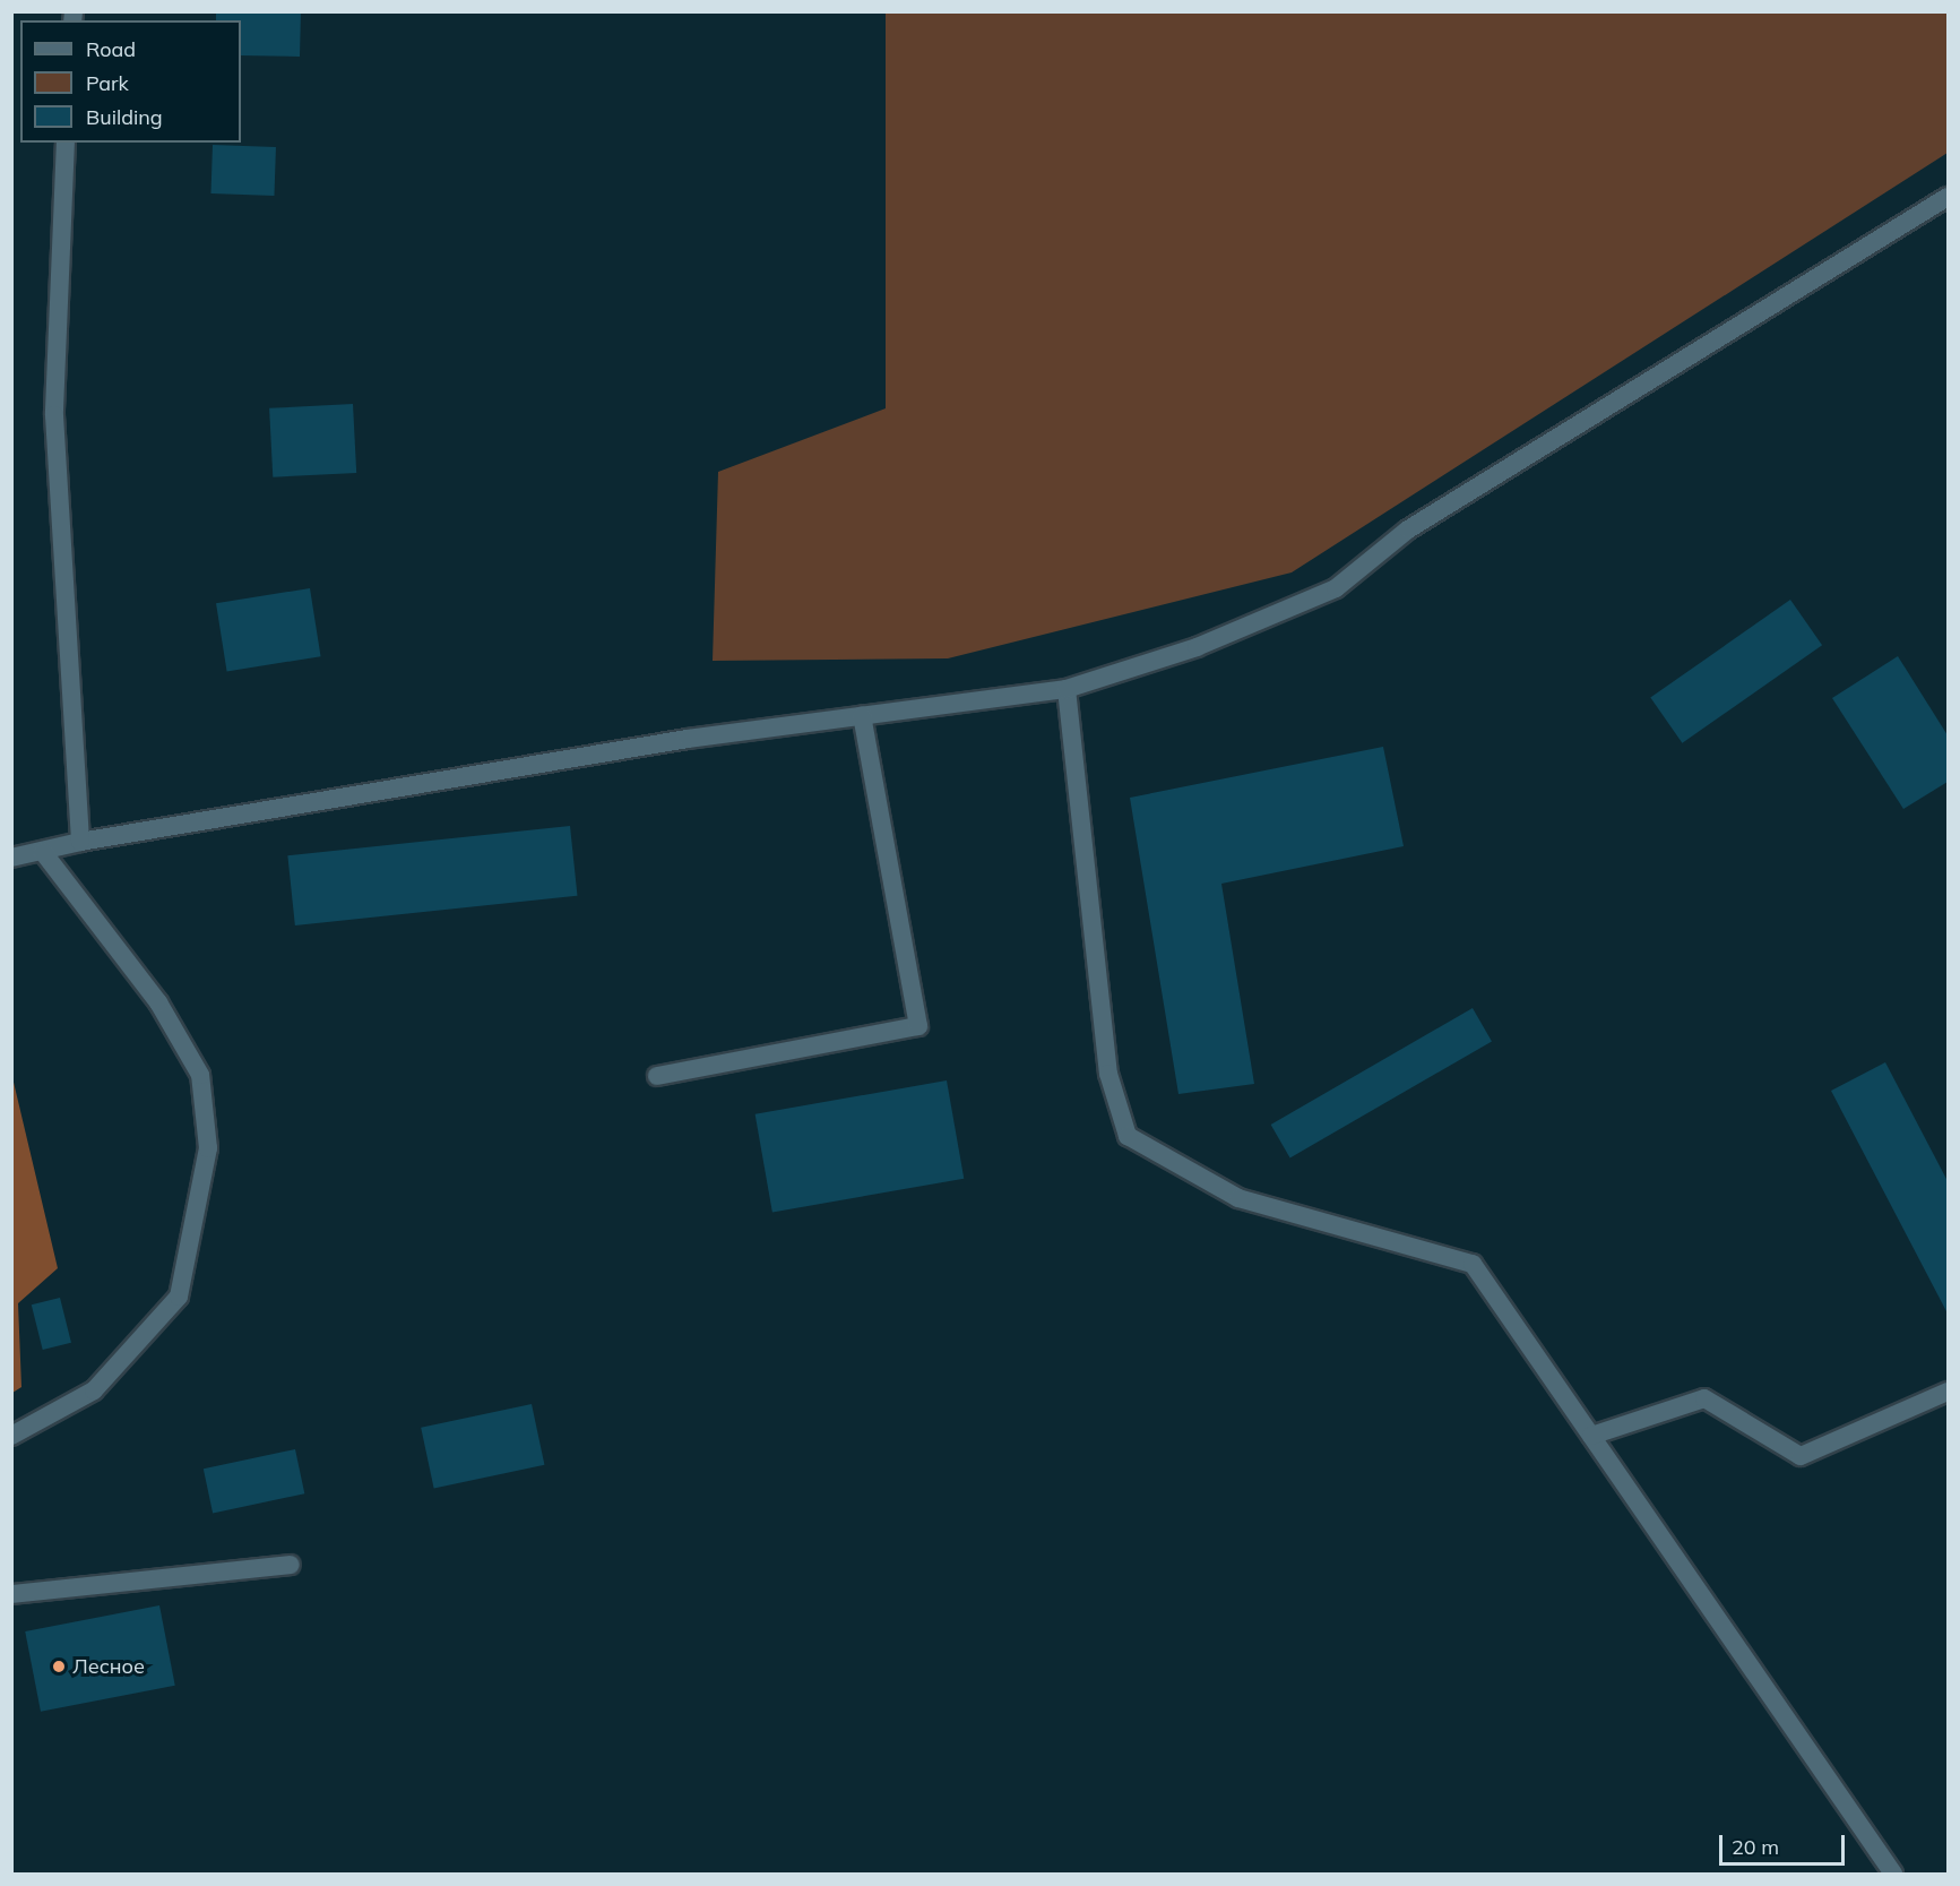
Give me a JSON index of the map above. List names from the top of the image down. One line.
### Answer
{"places":["Лесное"],"legend":["Road","Park","Building"],"scale_bar":"20 m"}
